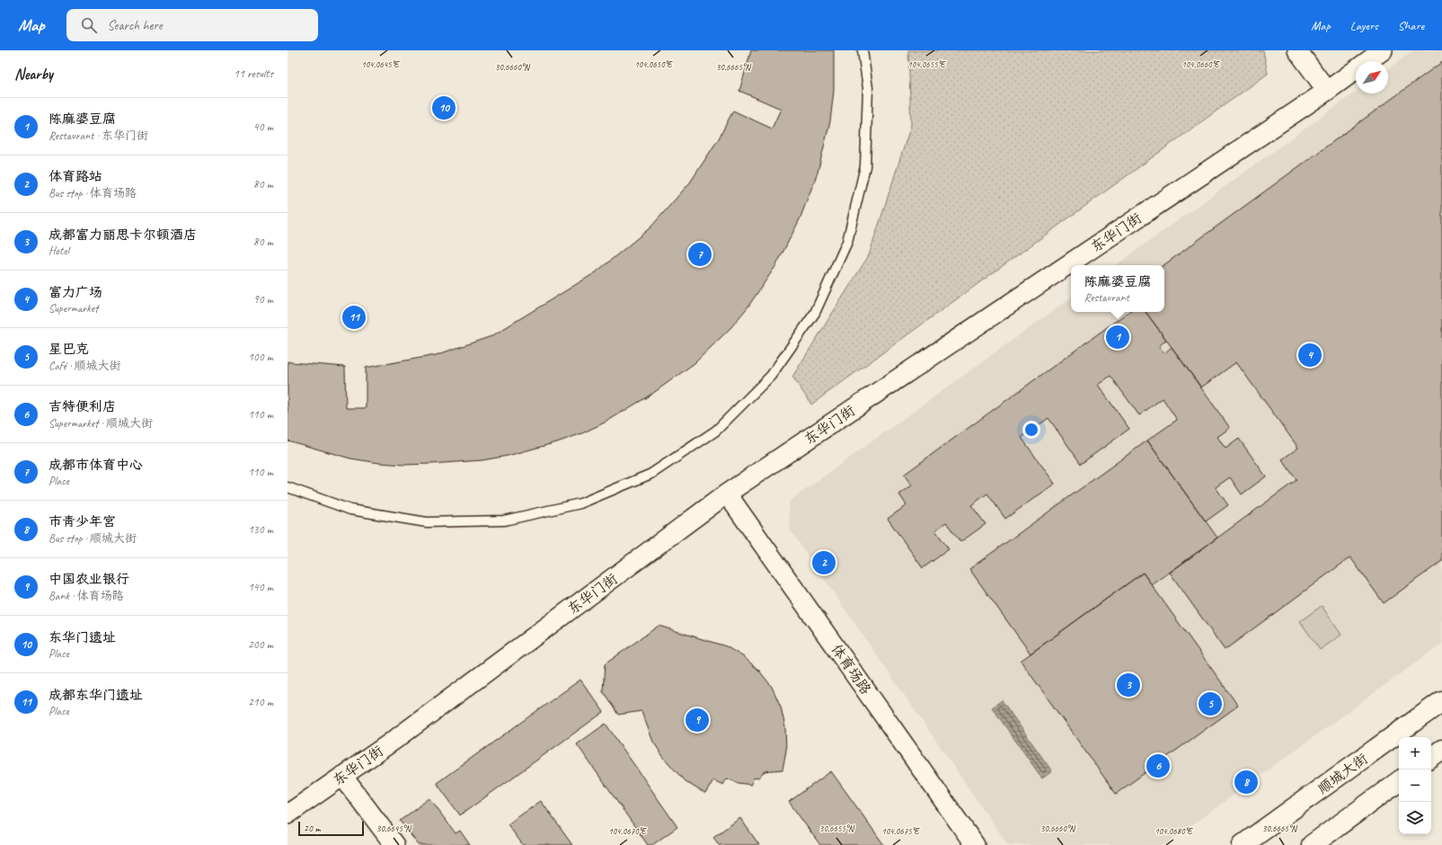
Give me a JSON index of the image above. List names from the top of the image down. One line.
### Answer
{"streets":{"main road":["顺城大街"],"street":["东华门街","体育场路"]},"crossings":[["东华门街","体育场路"]],"scale_bar":"20 m","north":"top right","page":{"header":"Map","search":"Search here","nav":["Map","Layers","Share"],"heading":["Nearby","11 results"],"pins":["10","7","11","1","4","2","3","5","9","6","8"],"list":[{"mark":"1","name":"陈麻婆豆腐","note":"Restaurant · 东华门街","value":"40 m"},{"mark":"2","name":"体育路站","note":"Bus stop · 体育场路","value":"80 m"},{"mark":"3","name":"成都富力丽思卡尔顿酒店","note":"Hotel","value":"80 m"},{"mark":"4","name":"富力广场","note":"Supermarket","value":"90 m"},{"mark":"5","name":"星巴克","note":"Café · 顺城大街","value":"100 m"},{"mark":"6","name":"吉特便利店","note":"Supermarket · 顺城大街","value":"110 m"},{"mark":"7","name":"成都市体育中心","note":"Place","value":"110 m"},{"mark":"8","name":"市青少年宫","note":"Bus stop · 顺城大街","value":"130 m"},{"mark":"9","name":"中国农业银行","note":"Bank · 体育场路","value":"140 m"},{"mark":"10","name":"东华门遗址","note":"Place","value":"200 m"},{"mark":"11","name":"成都东华门遗址","note":"Place","value":"210 m"}],"popup":["陈麻婆豆腐","Restaurant"],"map_buttons":["+","−"],"scale":"20 m"},"coordinates":["104.0650°E","104.0655°E","104.0660°E","104.0645°E","30.6660°N","30.6665°N","30.6645°N","30.6655°N","104.0670°E","104.0675°E","104.0680°E"]}
